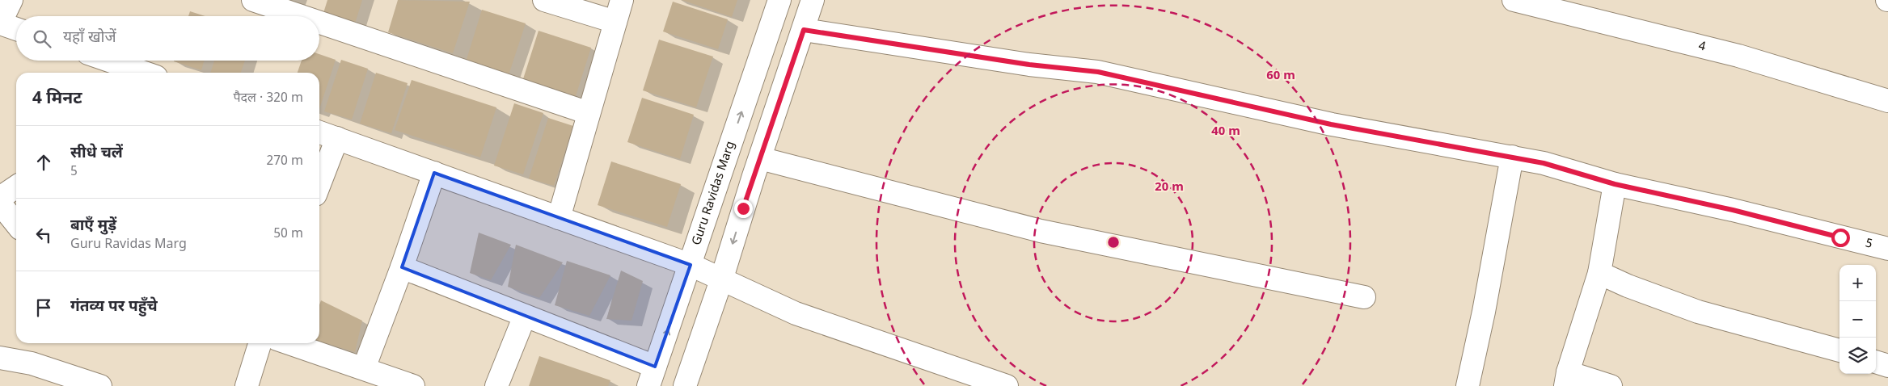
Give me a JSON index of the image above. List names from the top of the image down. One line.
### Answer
{"streets":{"street":["4","Guru Ravidas Marg","5"]},"page":{"search":"यहाँ खोजें","heading":["4 मिनट","पैदल · 320 m"],"list":[["सीधे चलें","5","270 m"],["बाएँ मुड़ें","Guru Ravidas Marg","50 m"],"गंतव्य पर पहुँचे"],"map_buttons":["+","−"]},"rings":["60 m","40 m","20 m"]}
